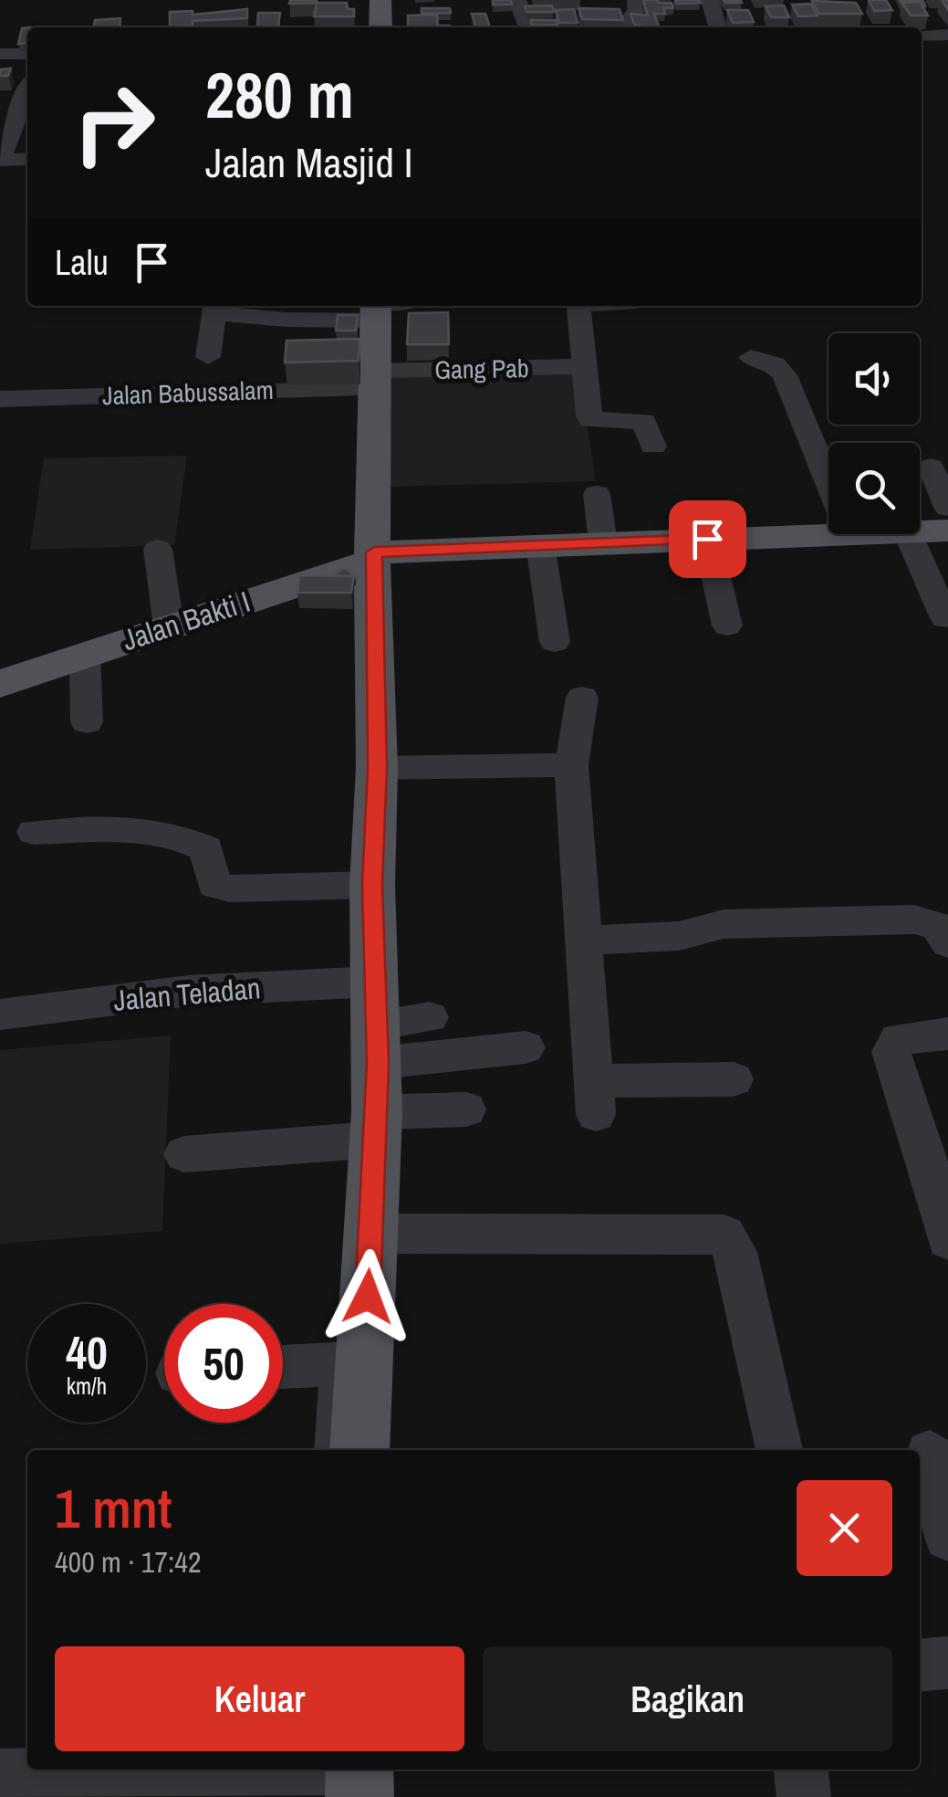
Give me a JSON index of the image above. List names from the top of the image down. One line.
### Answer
{"streets":{"main road":["Jalan Bakti I"],"street":["Gang Pab","Jalan Babussalam","Jalan Teladan"]},"crossings":[["Gang Pab","Jalan Babussalam"]],"page":{"turn":["280 m","Jalan Masjid I"],"then":"Lalu","speed":"40 km/h","limit":"50","heading":["1 mnt","400 m · 17:42"],"buttons":["Keluar","Bagikan"]}}
